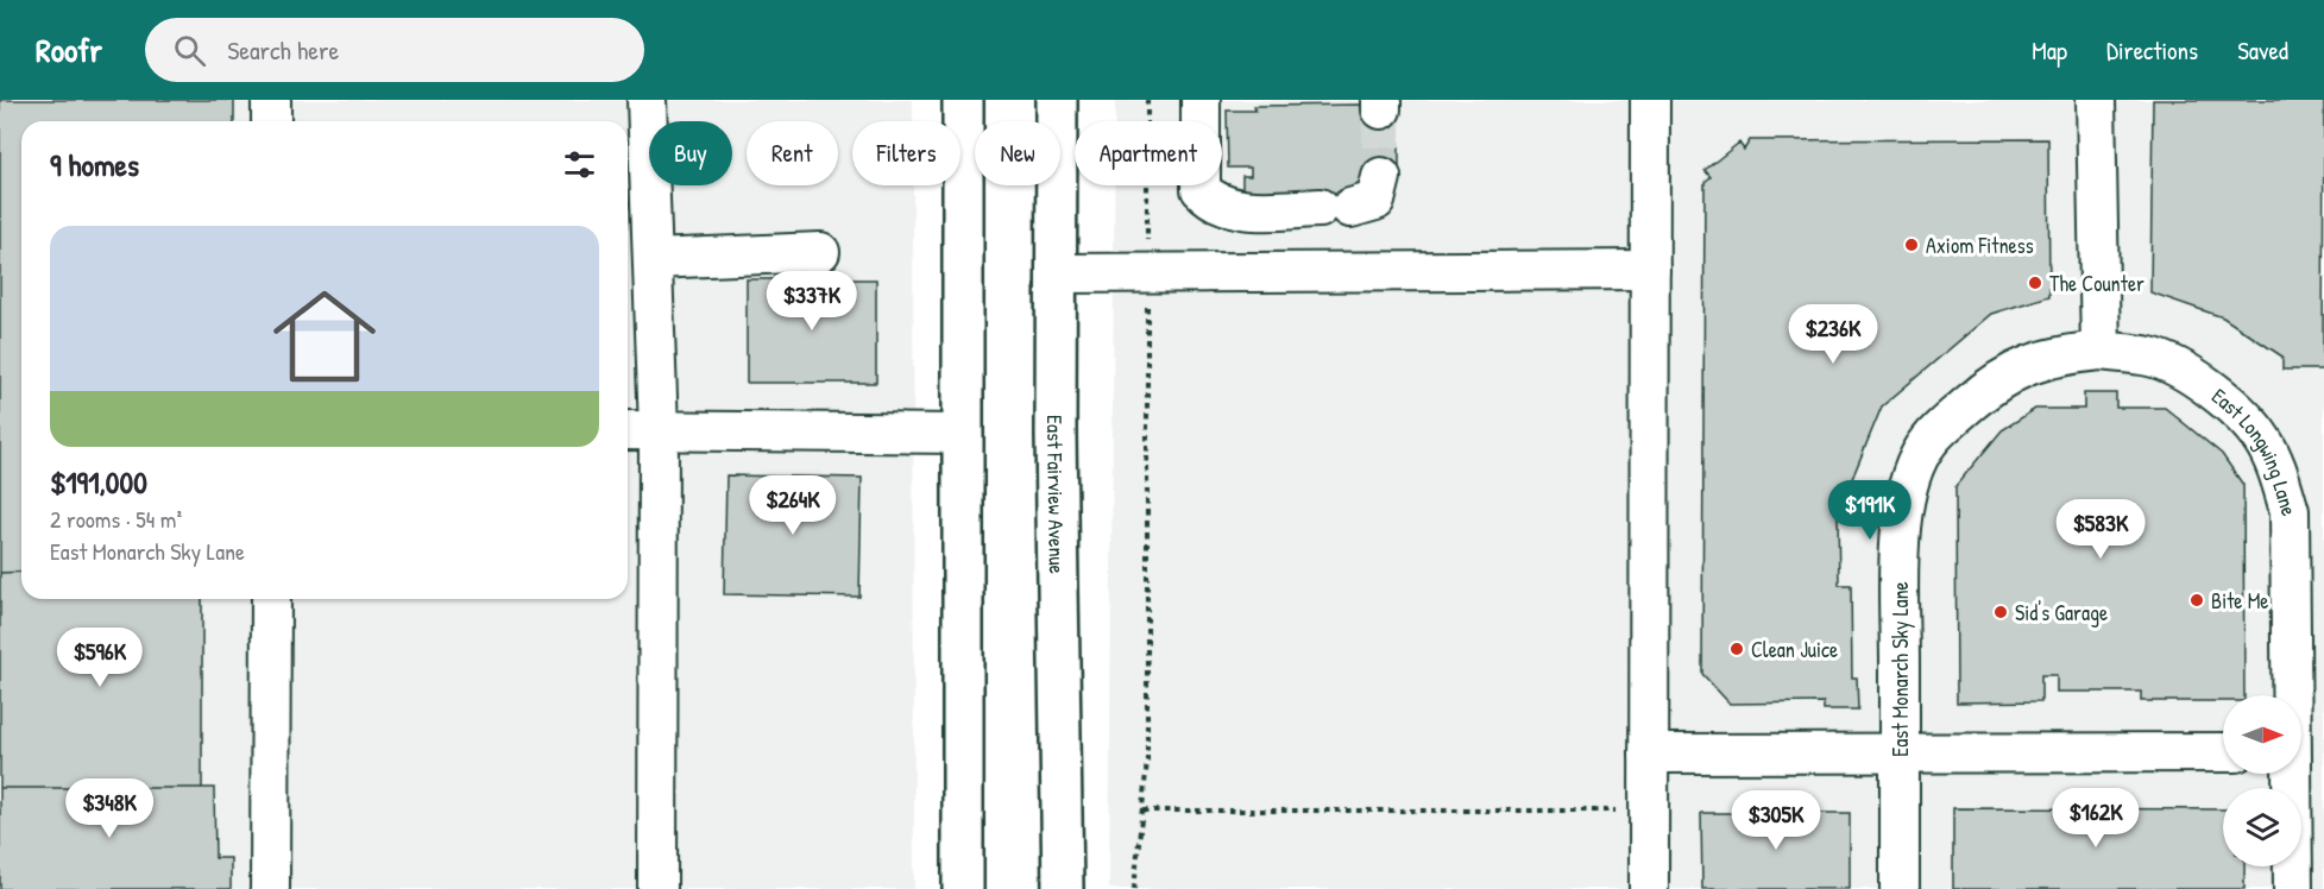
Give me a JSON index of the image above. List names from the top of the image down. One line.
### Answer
{"streets":{"main road":["East Fairview Avenue"],"street":["East Longwing Lane","East Monarch Sky Lane"]},"crossings":[["East Longwing Lane","East Monarch Sky Lane"]],"places":["Axiom Fitness","The Counter","Bite Me","Sid's Garage","Clean Juice"],"north":"right","page":{"header":"Roofr","search":"Search here","nav":["Map","Directions","Saved"],"chip":["Buy","Rent","Filters","New","Apartment"],"heading":"9 homes","list":[{"name":"$191,000","note":"2 rooms · 54 m² · East Monarch Sky Lane"}],"price":["$337K","$236K","$264K","$191K","$583K","$596K","$348K","$162K","$305K"]}}
